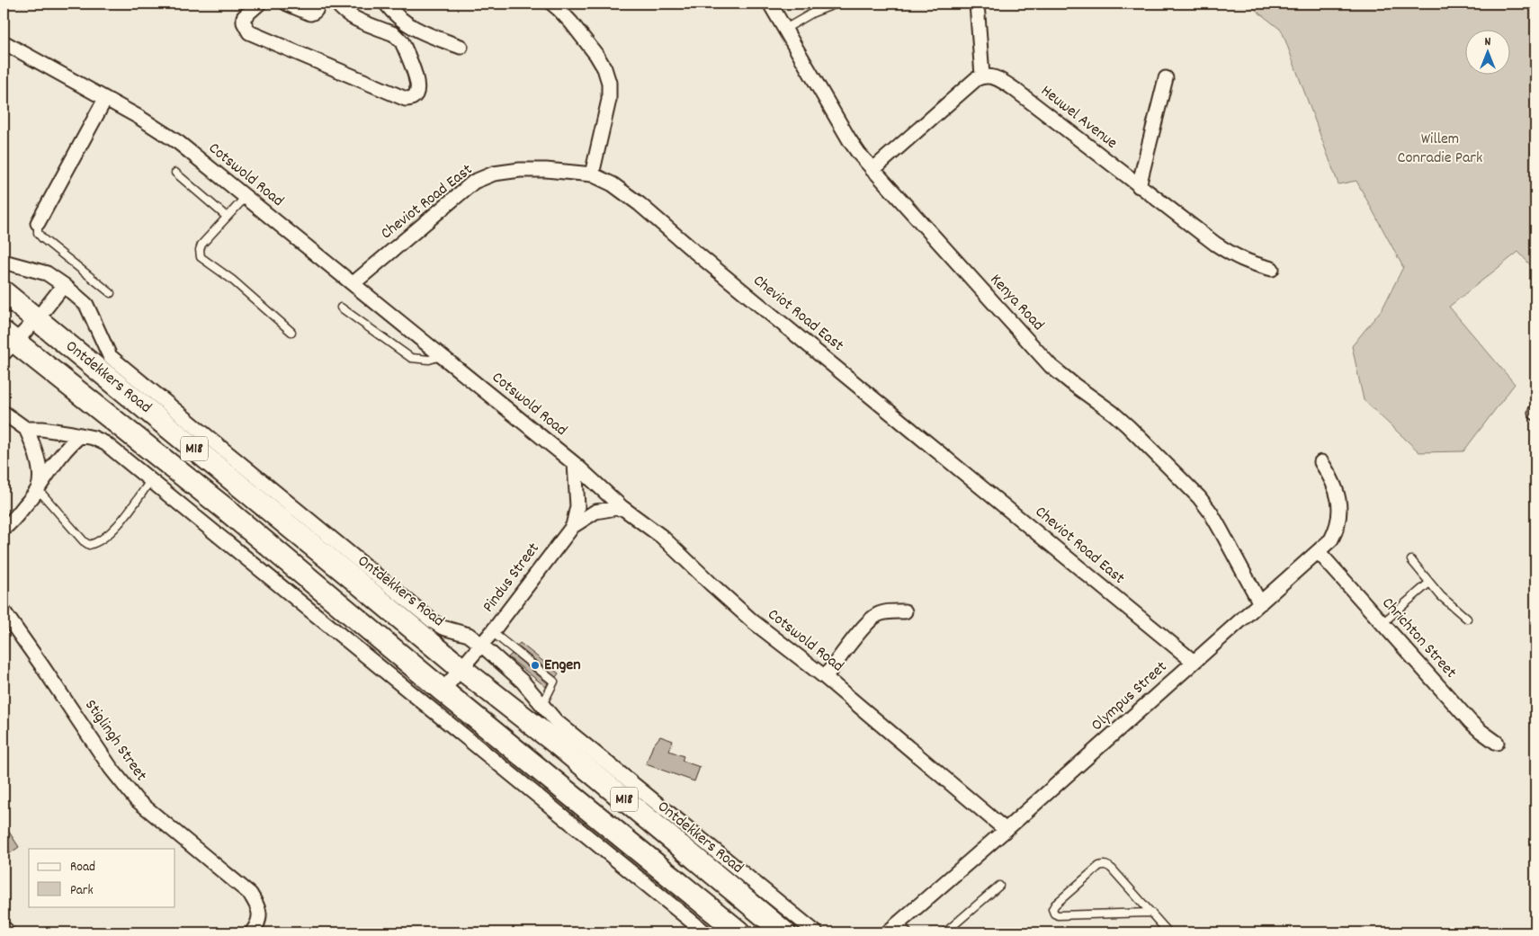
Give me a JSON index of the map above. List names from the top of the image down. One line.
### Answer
{"streets":{"main road":["Ontdekkers Road","M18"],"street":["Heuwel Avenue","Cotswold Road","Cheviot Road East","Kenya Road","Pindus Street","Chrichton Street","Olympus Street","Stiglingh Street"]},"crossings":[["Cotswold Road","Cheviot Road East"],["Cotswold Road","Pindus Street"],["Cotswold Road","Olympus Street"],["Cheviot Road East","Olympus Street"],["Kenya Road","Olympus Street"],["Ontdekkers Road","Pindus Street"],["Chrichton Street","Olympus Street"]],"parks":["Willem Conradie Park"],"places":["Engen"],"legend":["Road","Park"],"north":"top"}
